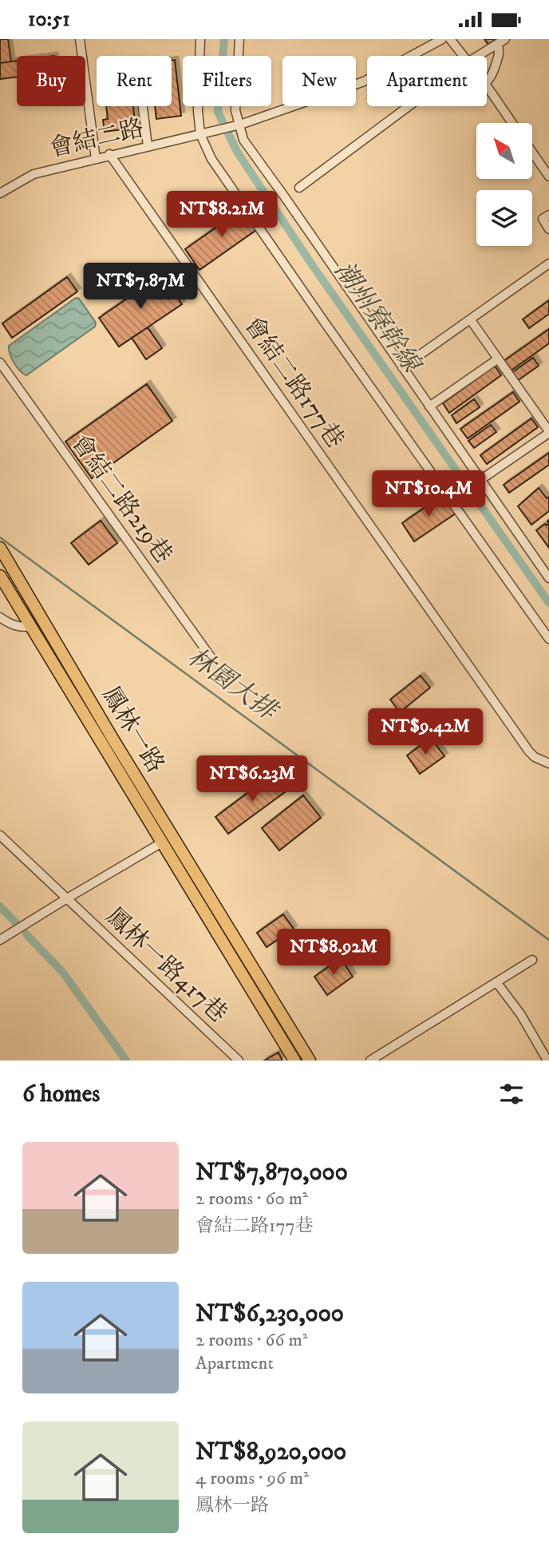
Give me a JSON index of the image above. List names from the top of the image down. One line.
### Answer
{"streets":{"main road":["鳳林一路"],"street":["會結二路","會結二路177巷","會結二路219巷","鳳林一路417巷"]},"crossings":[["會結二路","會結二路177巷"]],"water":["潮州寮幹線","林園大排"],"north":"top left","page":{"status":"10:51","chip":["Buy","Rent","Filters","New","Apartment"],"price":["NT$8.21M","NT$7.87M","NT$10.4M","NT$9.42M","NT$6.23M","NT$8.92M"],"heading":"6 homes","list":[{"name":"NT$7,870,000","note":"2 rooms · 60 m² · 會結二路177巷"},{"name":"NT$6,230,000","note":"2 rooms · 66 m² · Apartment"},{"name":"NT$8,920,000","note":"4 rooms · 96 m² · 鳳林一路"}]}}
